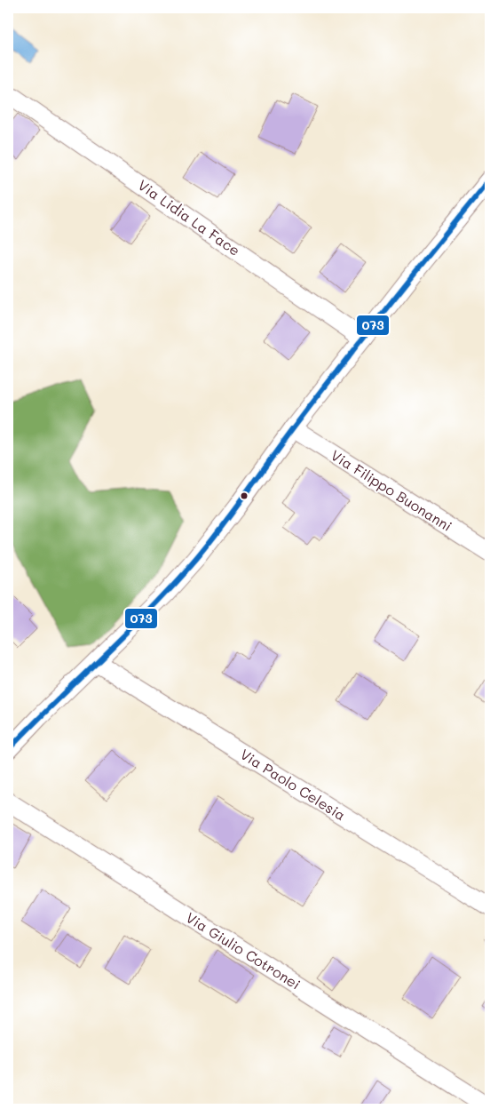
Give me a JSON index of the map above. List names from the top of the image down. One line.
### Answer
{"streets":{"street":["Via Lidia La Face","Via Filippo Buonanni","Via Paolo Celesia","Via Giulio Cotronei"]},"lines":["transit line 073"]}
